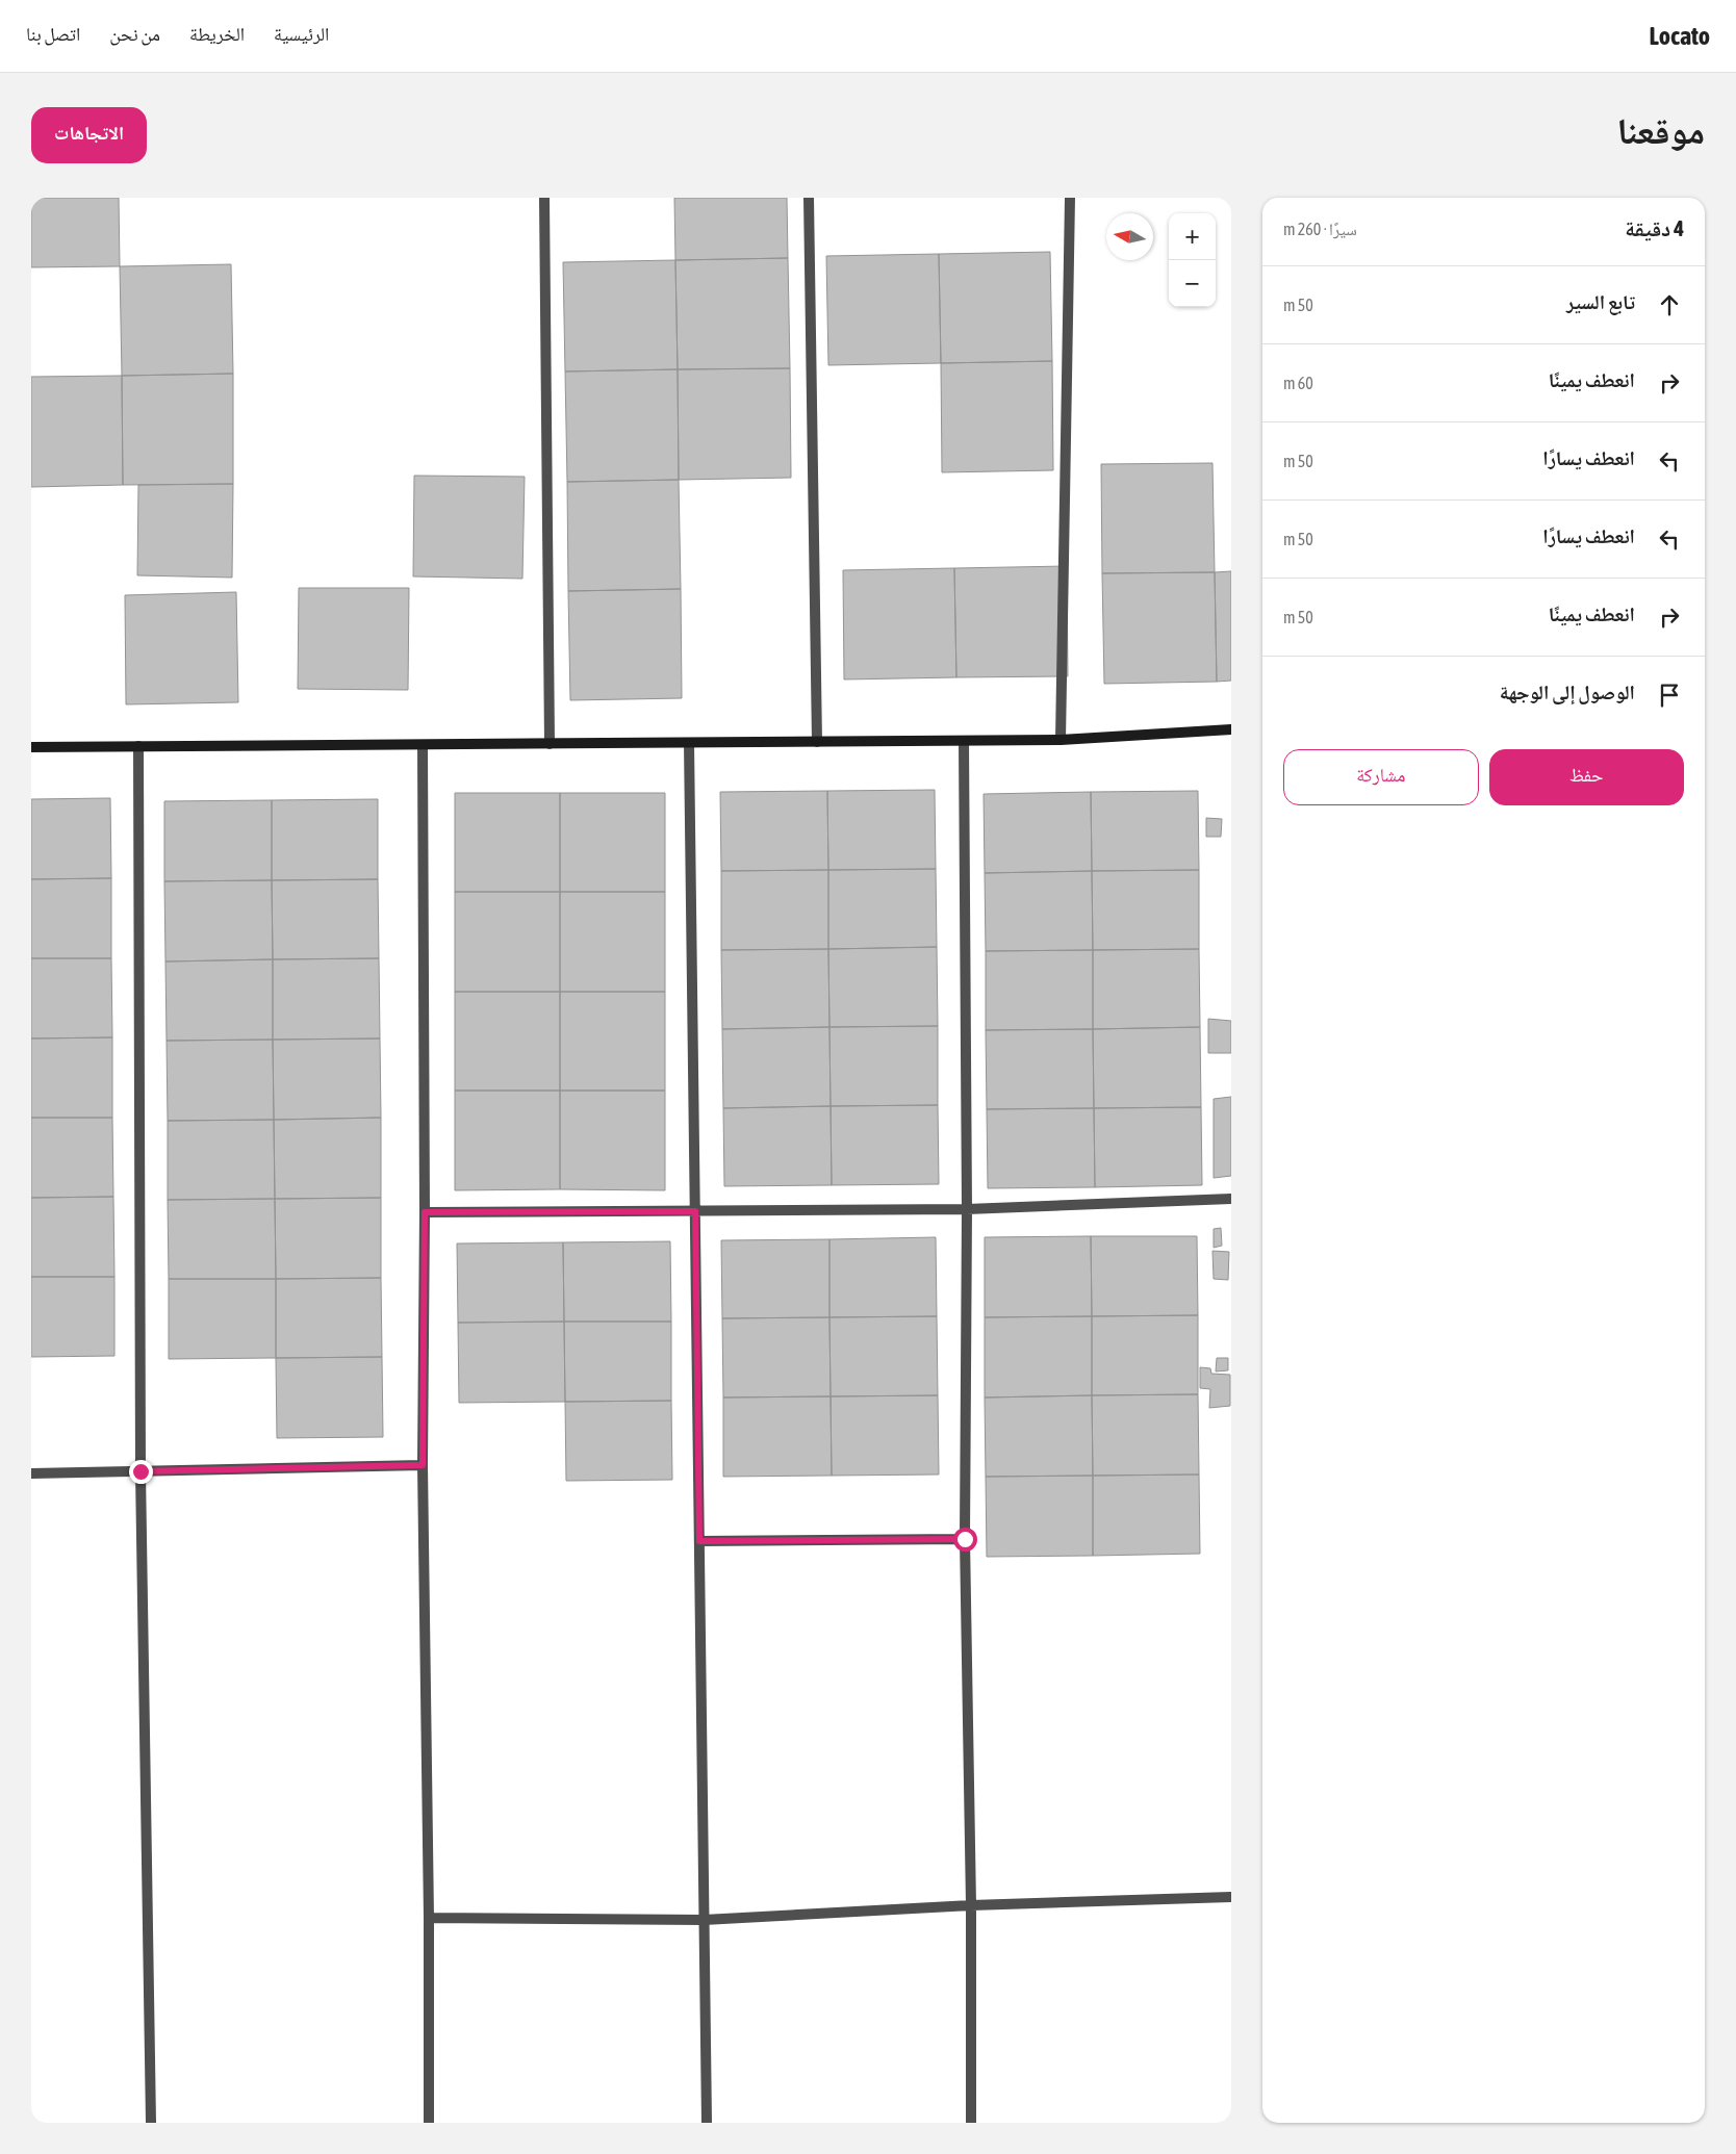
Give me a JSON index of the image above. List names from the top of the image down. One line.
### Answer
{"north":"left","page":{"header":"Locato","nav":["الرئيسية","الخريطة","من نحن","اتصل بنا"],"title":"موقعنا","buttons":["الاتجاهات",["حفظ","مشاركة"]],"heading":["4 دقيقة","سيرًا · 260 m"],"map_buttons":["+","−"],"list":[["تابع السير","50 m"],["انعطف يمينًا","60 m"],["انعطف يسارًا","50 m"],["انعطف يسارًا","50 m"],["انعطف يمينًا","50 m"],"الوصول إلى الوجهة"]}}
